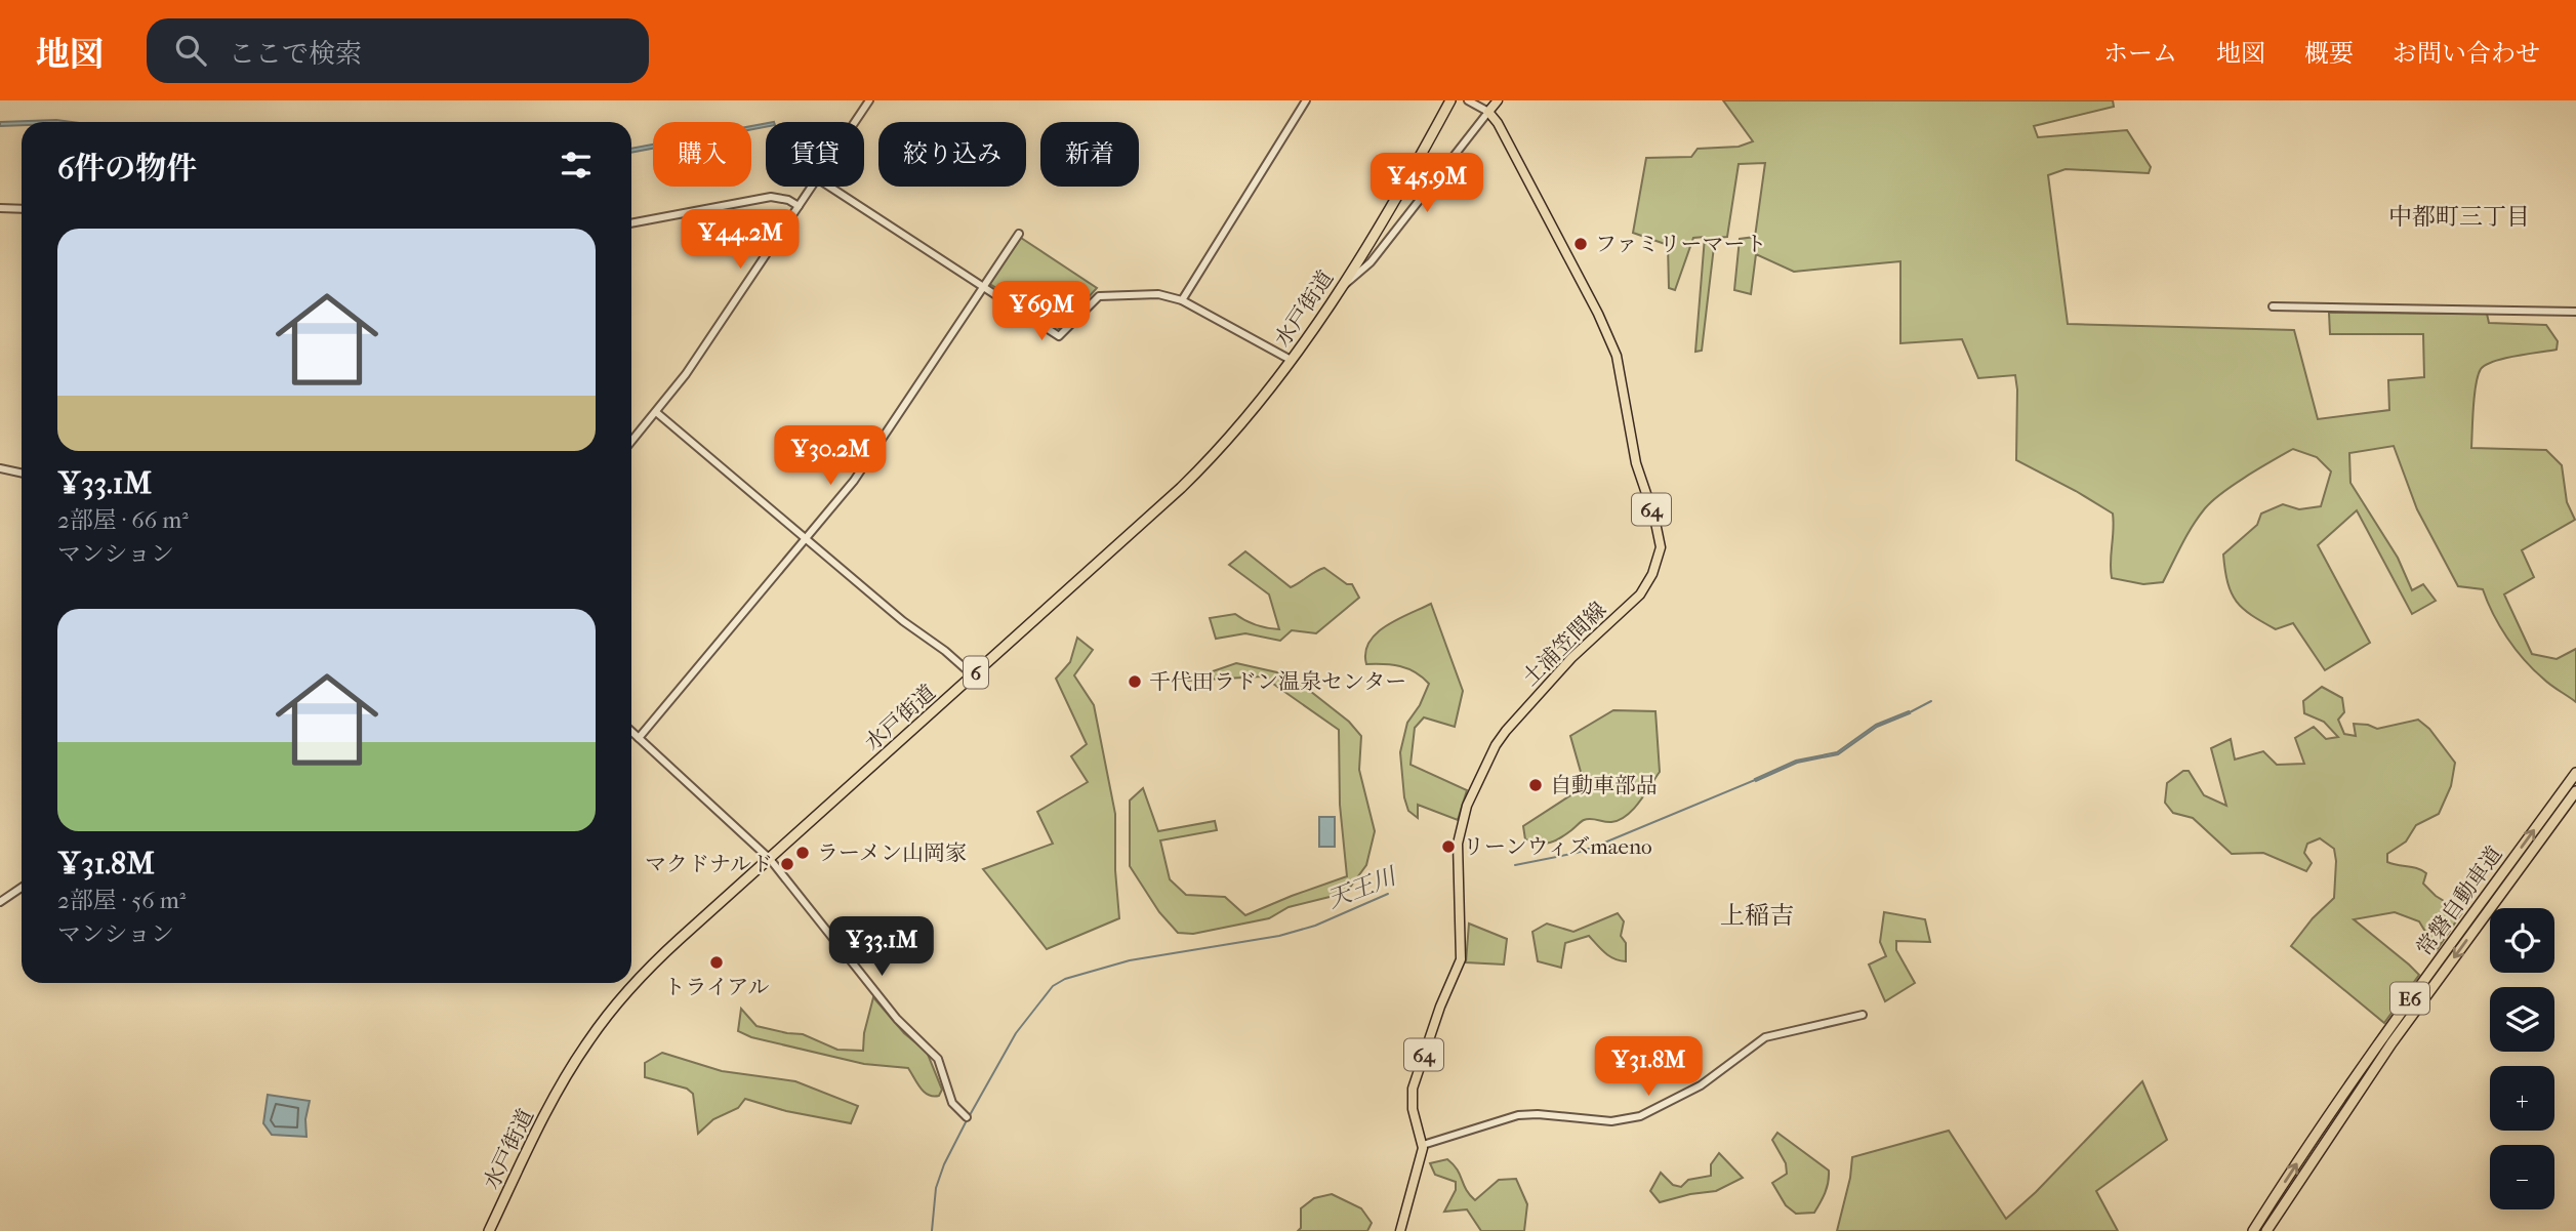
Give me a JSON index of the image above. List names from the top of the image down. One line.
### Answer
{"streets":{"highway":["水戸街道","6","常磐自動車道","E6"],"main road":["64","土浦笠間線"]},"districts":["中都町三丁目","上稲吉"],"water":["天王川"],"places":["ファミリーマート","千代田ラドン温泉センター","自動車部品","リーンウィズmaeno","ラーメン山岡家","マクドナルド","トライアル"],"page":{"header":"地図","search":"ここで検索","nav":["ホーム","地図","概要","お問い合わせ"],"chip":["購入","賃貸","絞り込み","新着"],"heading":"6件の物件","price":["¥45.9M","¥44.2M","¥69M","¥30.2M","¥33.1M","¥31.8M"],"list":[{"name":"¥33.1M","note":"2部屋 · 66 m² · マンション"},{"name":"¥31.8M","note":"2部屋 · 56 m² · マンション"}],"map_buttons":["+","−"]}}
